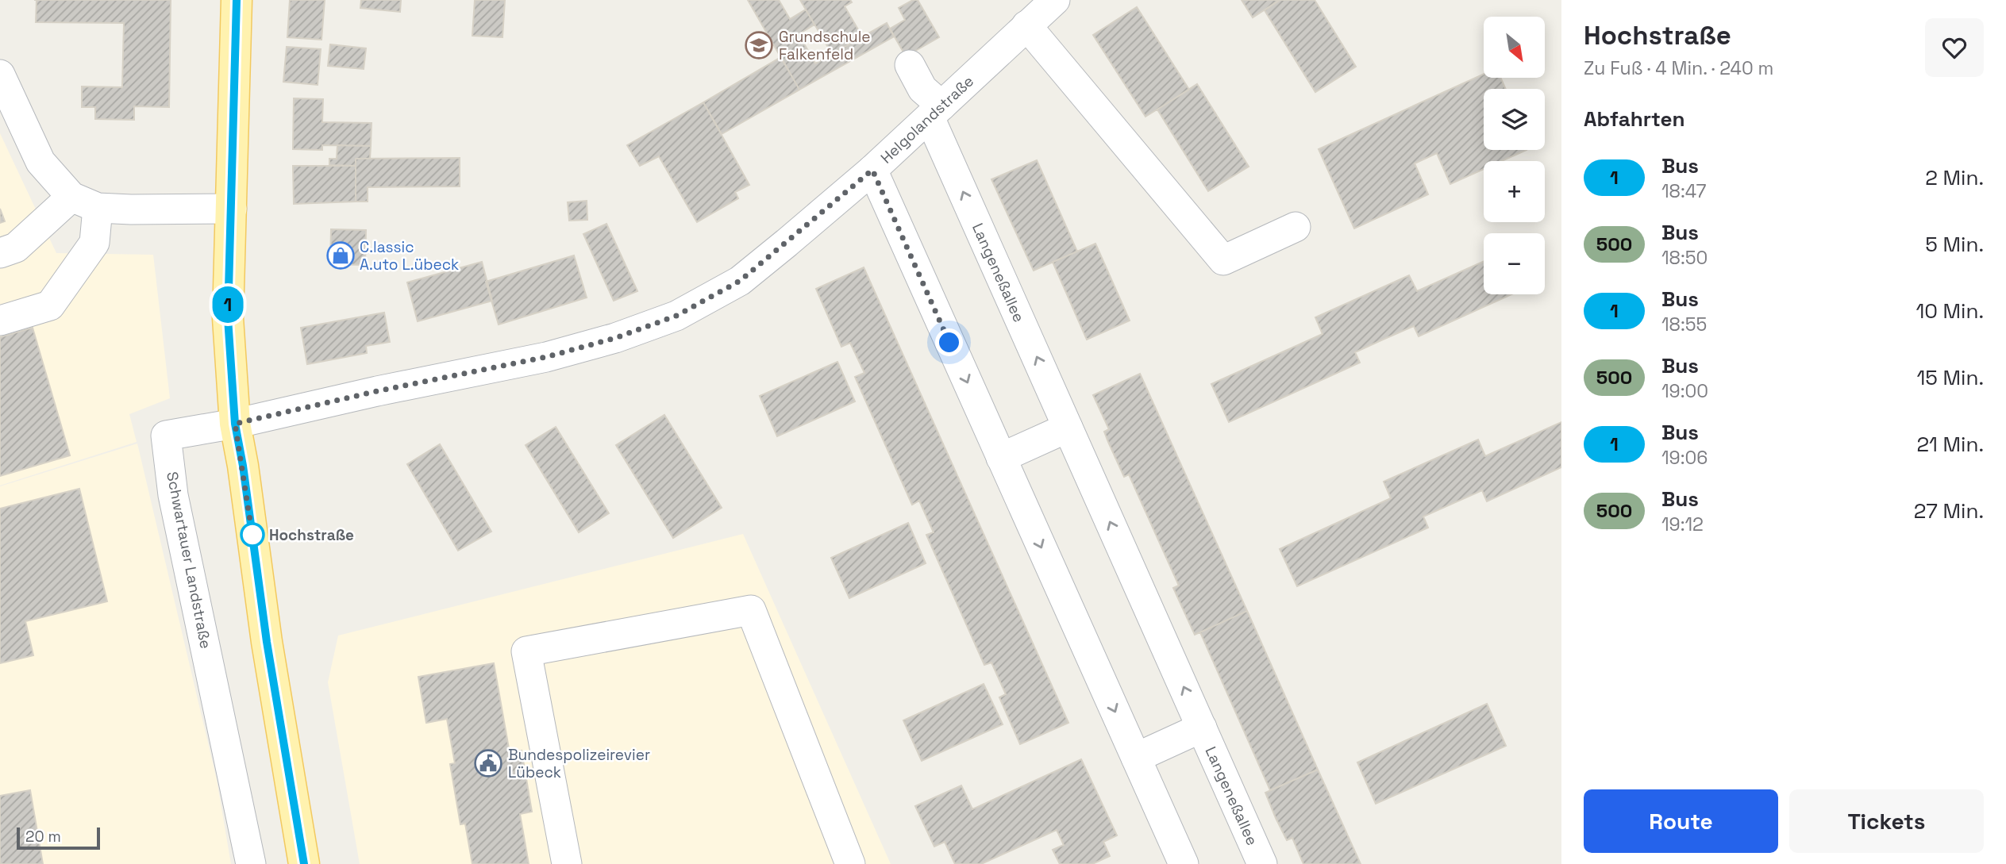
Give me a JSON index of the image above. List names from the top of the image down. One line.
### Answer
{"streets":{"street":["Helgolandstraße","Langeneßallee","Schwartauer Landstraße"]},"crossings":[["Helgolandstraße","Langeneßallee"],["Helgolandstraße","Schwartauer Landstraße"]],"places":{"school or university":["Grundschule Falkenfeld"],"shop":["C.lassic A.uto L.übeck"],"other":["Hochstraße"],"public building":["Bundespolizeirevier Lübeck"]},"lines":["bus line 1"],"scale_bar":"20 m","north":"bottom right","page":{"on_map":"1","heading":[["Hochstraße","Zu Fuß · 4 Min. · 240 m"],"Abfahrten"],"map_buttons":["+","−"],"list":[{"mark":"1","name":"Bus","note":"18:47","value":"2 Min."},{"mark":"500","name":"Bus","note":"18:50","value":"5 Min."},{"mark":"1","name":"Bus","note":"18:55","value":"10 Min."},{"mark":"500","name":"Bus","note":"19:00","value":"15 Min."},{"mark":"1","name":"Bus","note":"19:06","value":"21 Min."},{"mark":"500","name":"Bus","note":"19:12","value":"27 Min."}],"buttons":["Route","Tickets"],"scale":"20 m"}}
